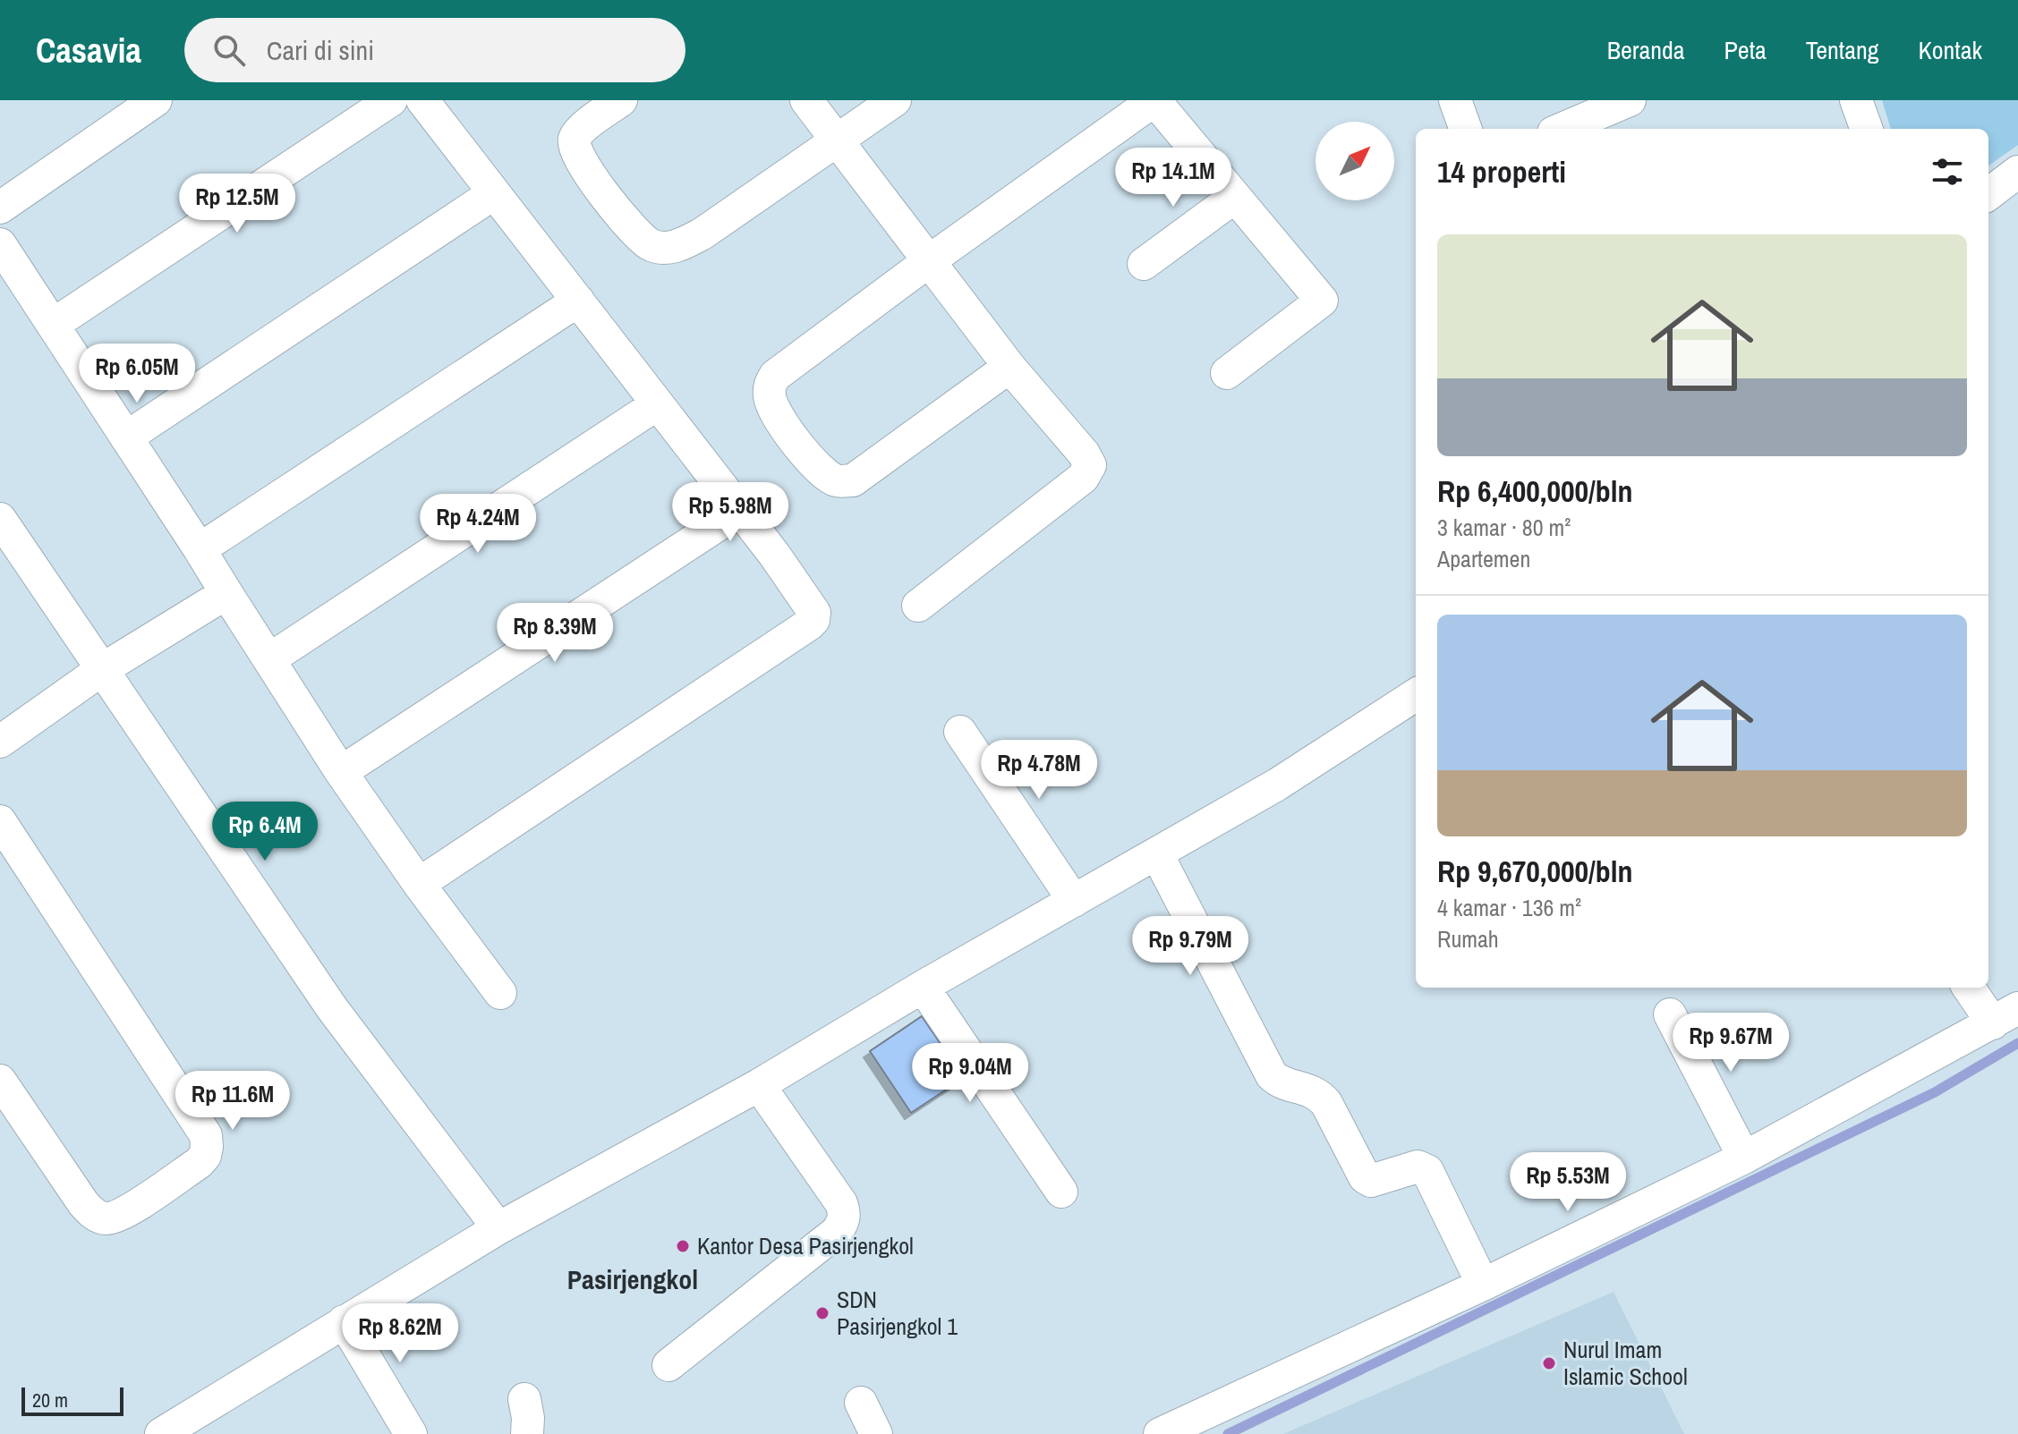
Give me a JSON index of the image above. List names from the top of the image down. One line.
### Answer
{"districts":["Pasirjengkol"],"places":["Kantor Desa Pasirjengkol","SDN Pasirjengkol 1","Nurul Imam Islamic School"],"scale_bar":"20 m","north":"top right","page":{"header":"Casavia","search":"Cari di sini","nav":["Beranda","Peta","Tentang","Kontak"],"heading":"14 properti","price":["Rp 14.1M","Rp 12.5M","Rp 6.05M","Rp 5.98M","Rp 4.24M","Rp 8.39M","Rp 4.78M","Rp 6.4M","Rp 9.79M","Rp 9.67M","Rp 9.04M","Rp 11.6M","Rp 5.53M","Rp 8.62M"],"list":[{"name":"Rp 6,400,000/bln","note":"3 kamar · 80 m² · Apartemen"},{"name":"Rp 9,670,000/bln","note":"4 kamar · 136 m² · Rumah"}],"scale":"20 m"}}
